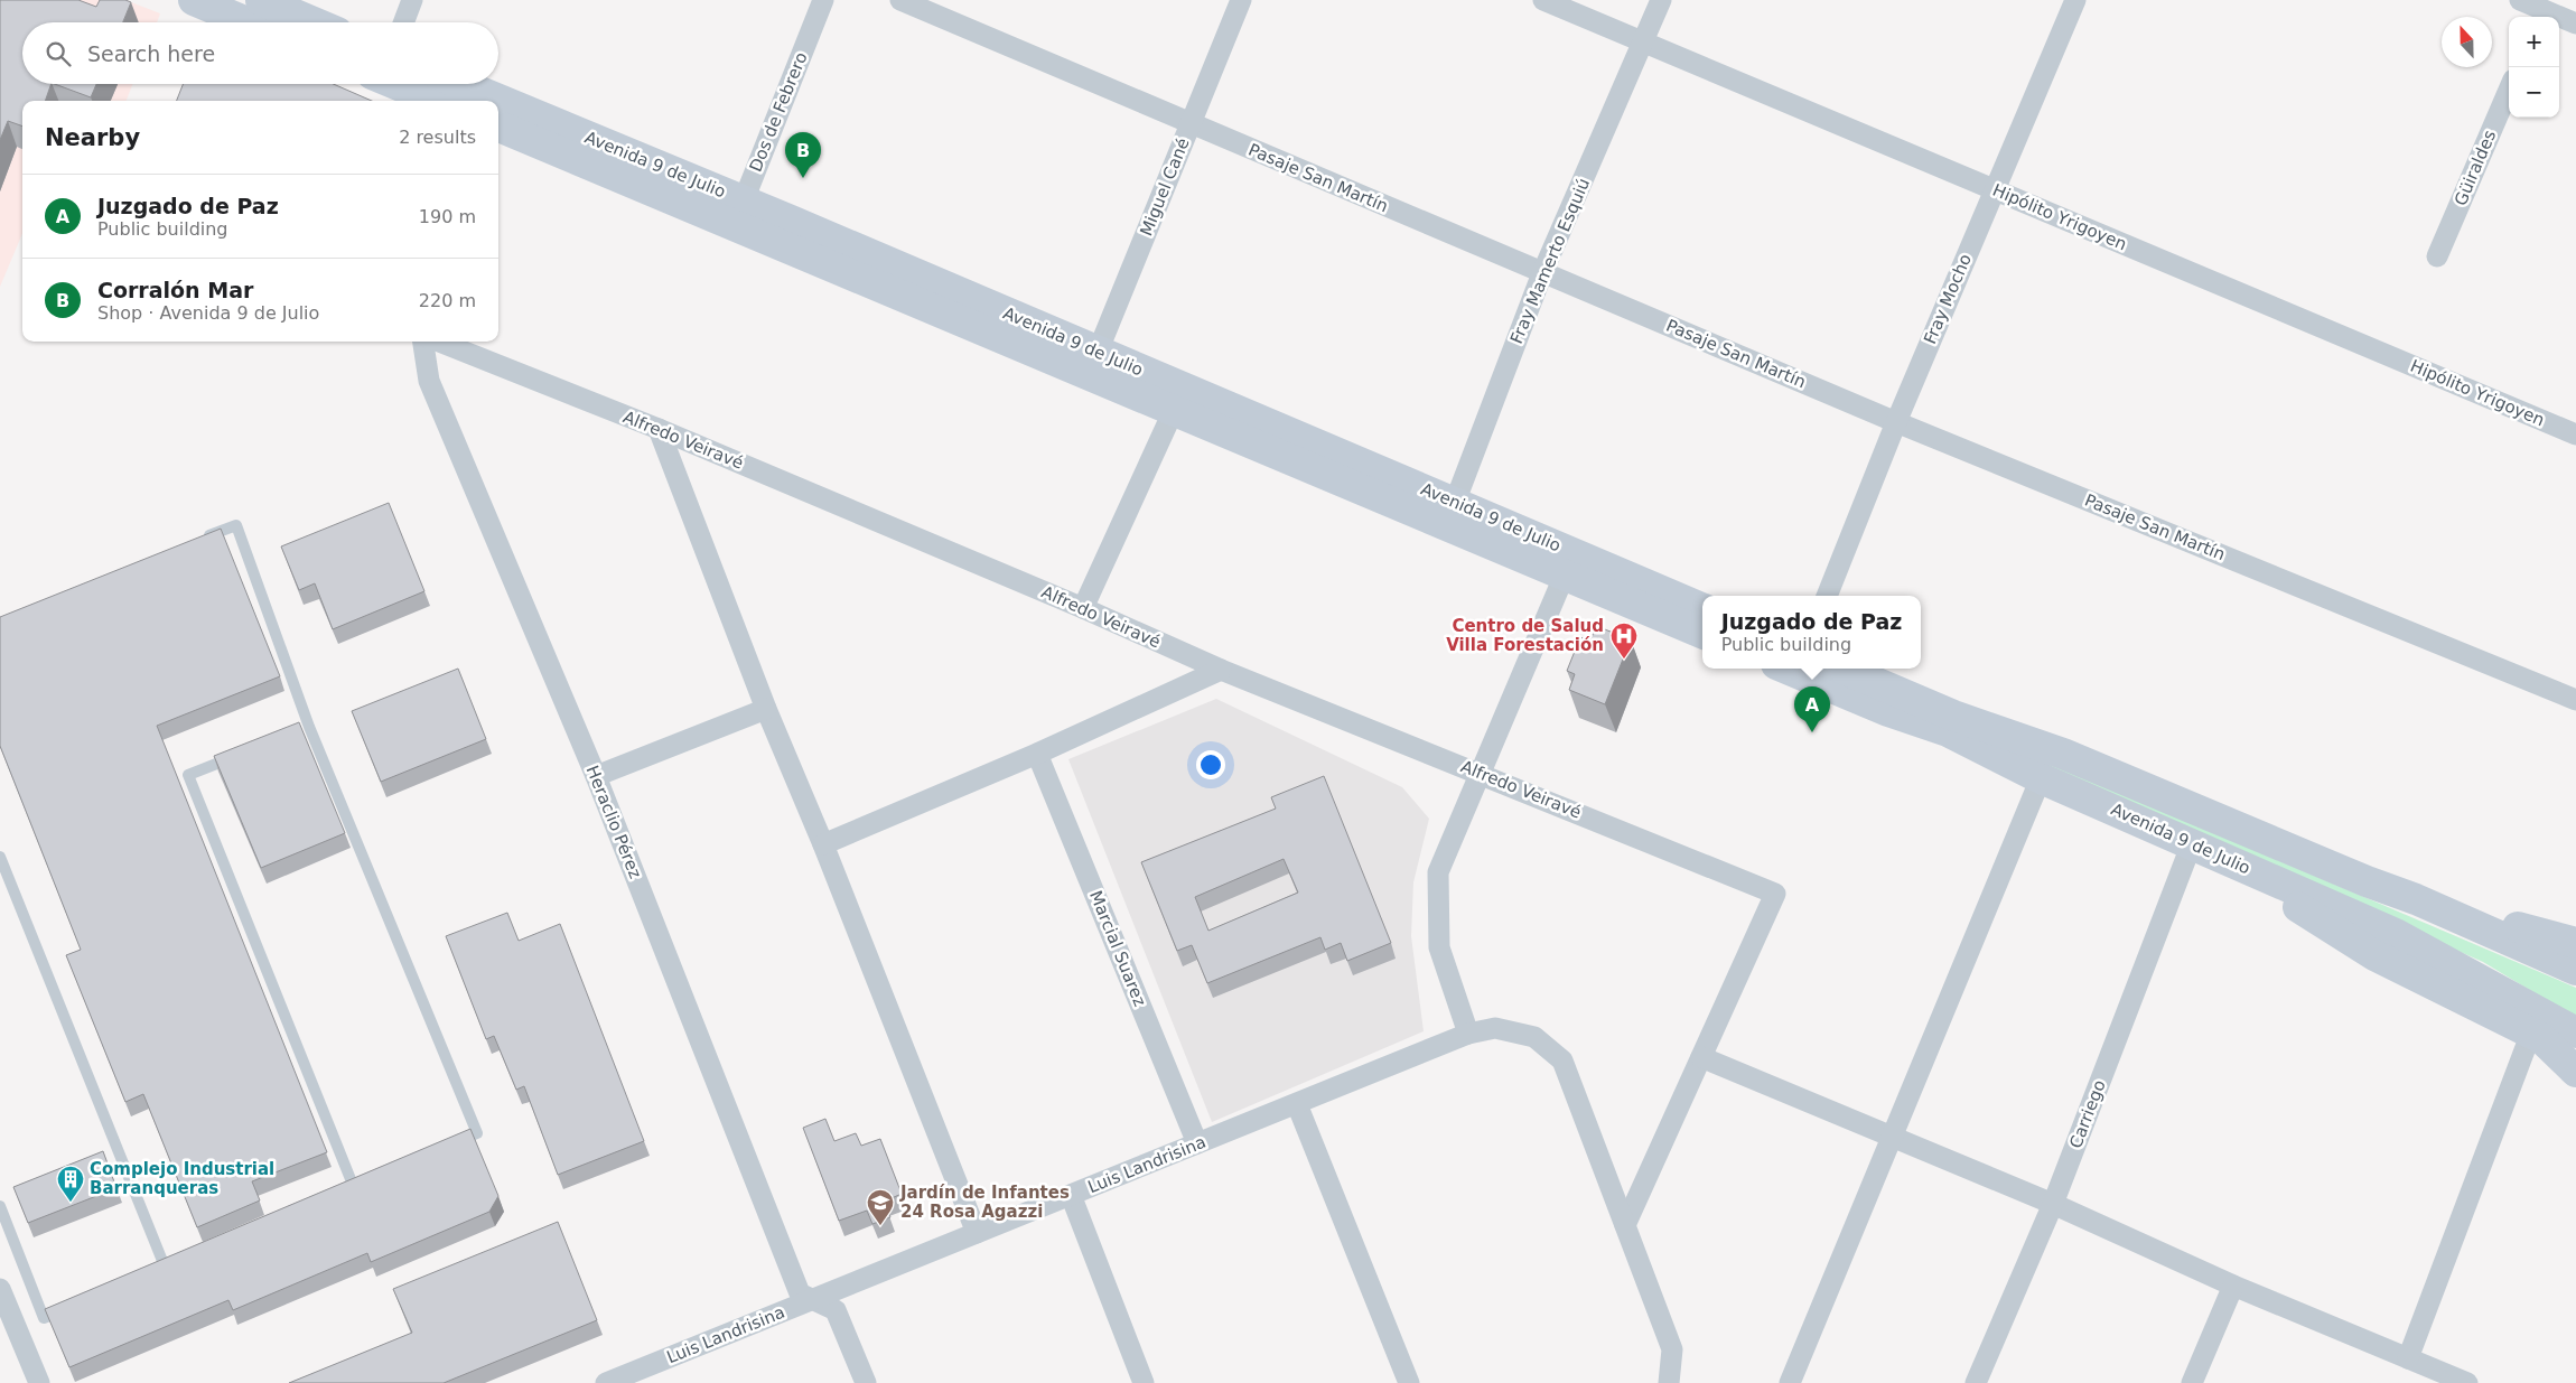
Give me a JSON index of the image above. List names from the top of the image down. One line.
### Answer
{"streets":{"main road":["Avenida 9 de Julio"],"street":["Dos de Febrero","Güiraldes","Pasaje San Martín","Miguel Cané","Hipólito Yrigoyen","Fray Mamerto Esquiú","Fray Mocho","Alfredo Veiravé","Heraclio Pérez","Marcial Suarez","Carriego","Luis Landrisina"]},"crossings":[["Dos de Febrero","Avenida 9 de Julio"],["Avenida 9 de Julio","Miguel Cané"],["Avenida 9 de Julio","Fray Mamerto Esquiú"],["Avenida 9 de Julio","Carriego"],["Pasaje San Martín","Miguel Cané"],["Pasaje San Martín","Fray Mamerto Esquiú"],["Pasaje San Martín","Fray Mocho"],["Hipólito Yrigoyen","Fray Mamerto Esquiú"],["Hipólito Yrigoyen","Fray Mocho"],["Heraclio Pérez","Luis Landrisina"],["Marcial Suarez","Luis Landrisina"]],"places":{"hospital":["Centro de Salud Villa Forestación"],"building":["Complejo Industrial Barranqueras"],"school or university":["Jardín de Infantes 24 Rosa Agazzi"]},"north":"top","page":{"map_buttons":["+","−"],"search":"Search here","heading":["Nearby","2 results"],"pins":["B","A"],"list":[{"mark":"A","name":"Juzgado de Paz","note":"Public building","value":"190 m"},{"mark":"B","name":"Corralón Mar","note":"Shop · Avenida 9 de Julio","value":"220 m"}],"popup":["Juzgado de Paz","Public building"]}}
